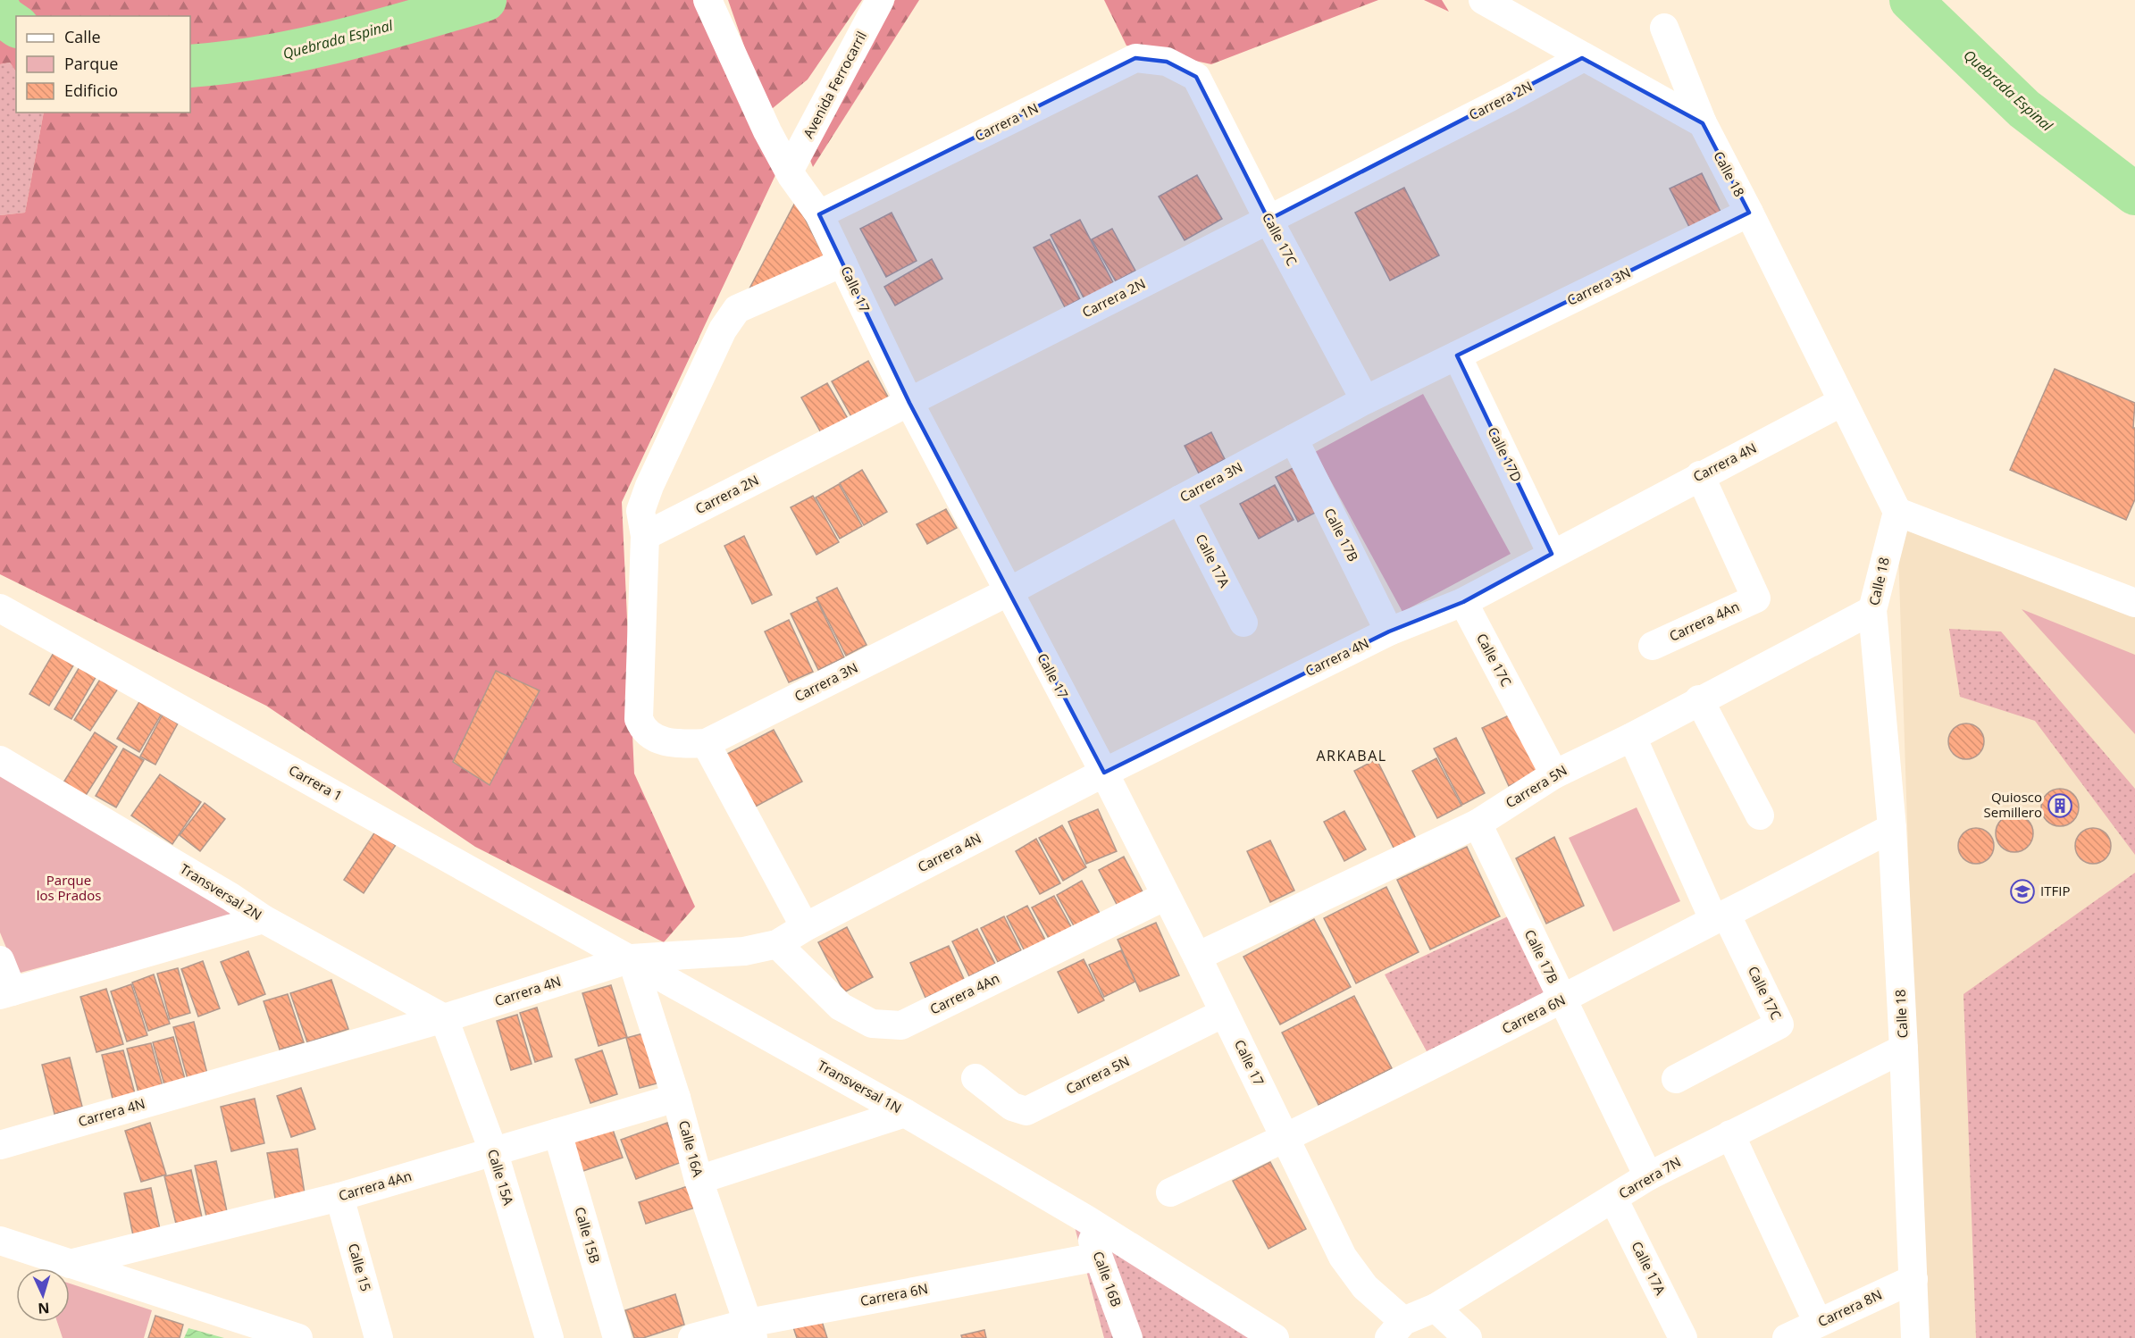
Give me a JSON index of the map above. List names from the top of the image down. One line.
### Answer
{"streets":{"street":["Avenida Ferrocarril","Carrera 2N","Carrera 1N","Calle 18","Calle 17C","Carrera 3N","Calle 17","Calle 17D","Carrera 4N","Calle 17B","Calle 17A","Carrera 4An","Carrera 1","Carrera 5N","Transversal 2N","Carrera 6N","Transversal 1N","Calle 16A","Calle 15A","Carrera 7N","Calle 15B","Calle 15","Calle 16B","Carrera 8N"]},"crossings":[["Avenida Ferrocarril","Calle 17"],["Carrera 2N","Calle 17C"],["Carrera 2N","Carrera 3N"],["Carrera 2N","Calle 17"],["Carrera 1N","Calle 17C"],["Carrera 1N","Calle 17"],["Calle 18","Carrera 3N"],["Calle 18","Carrera 4N"],["Calle 18","Carrera 5N"],["Calle 18","Carrera 6N"],["Calle 18","Carrera 7N"],["Calle 18","Carrera 8N"],["Calle 17C","Carrera 3N"],["Calle 17C","Carrera 4N"],["Calle 17C","Carrera 5N"],["Calle 17C","Carrera 6N"],["Carrera 3N","Calle 17"],["Carrera 3N","Calle 17D"],["Carrera 3N","Calle 17B"],["Carrera 3N","Calle 17A"],["Calle 17","Carrera 4N"],["Calle 17","Carrera 4An"],["Calle 17","Carrera 5N"],["Calle 17","Carrera 6N"],["Calle 17","Carrera 7N"],["Calle 17D","Carrera 4N"],["Carrera 4N","Calle 17B"],["Carrera 4N","Carrera 4An"],["Carrera 4N","Carrera 1"],["Carrera 4N","Transversal 2N"],["Carrera 4N","Transversal 1N"],["Carrera 4N","Calle 16A"],["Carrera 4N","Calle 15A"],["Calle 17B","Carrera 5N"],["Calle 17B","Carrera 6N"],["Calle 17B","Carrera 7N"],["Calle 17A","Carrera 7N"],["Carrera 4An","Calle 16A"],["Carrera 4An","Calle 15A"],["Carrera 4An","Calle 15B"],["Carrera 4An","Calle 15"],["Carrera 1","Transversal 1N"],["Carrera 1","Calle 16A"],["Transversal 2N","Calle 15A"],["Carrera 6N","Calle 16A"],["Carrera 6N","Calle 16B"],["Transversal 1N","Calle 16A"],["Transversal 1N","Calle 16B"]],"districts":["ARKABAL"],"water":["Quebrada Espinal"],"parks":["Parque los Prados"],"places":{"building":["Quiosco Semillero"],"school or university":["ITFIP"]},"legend":["Calle","Parque","Edificio"],"north":"bottom"}
